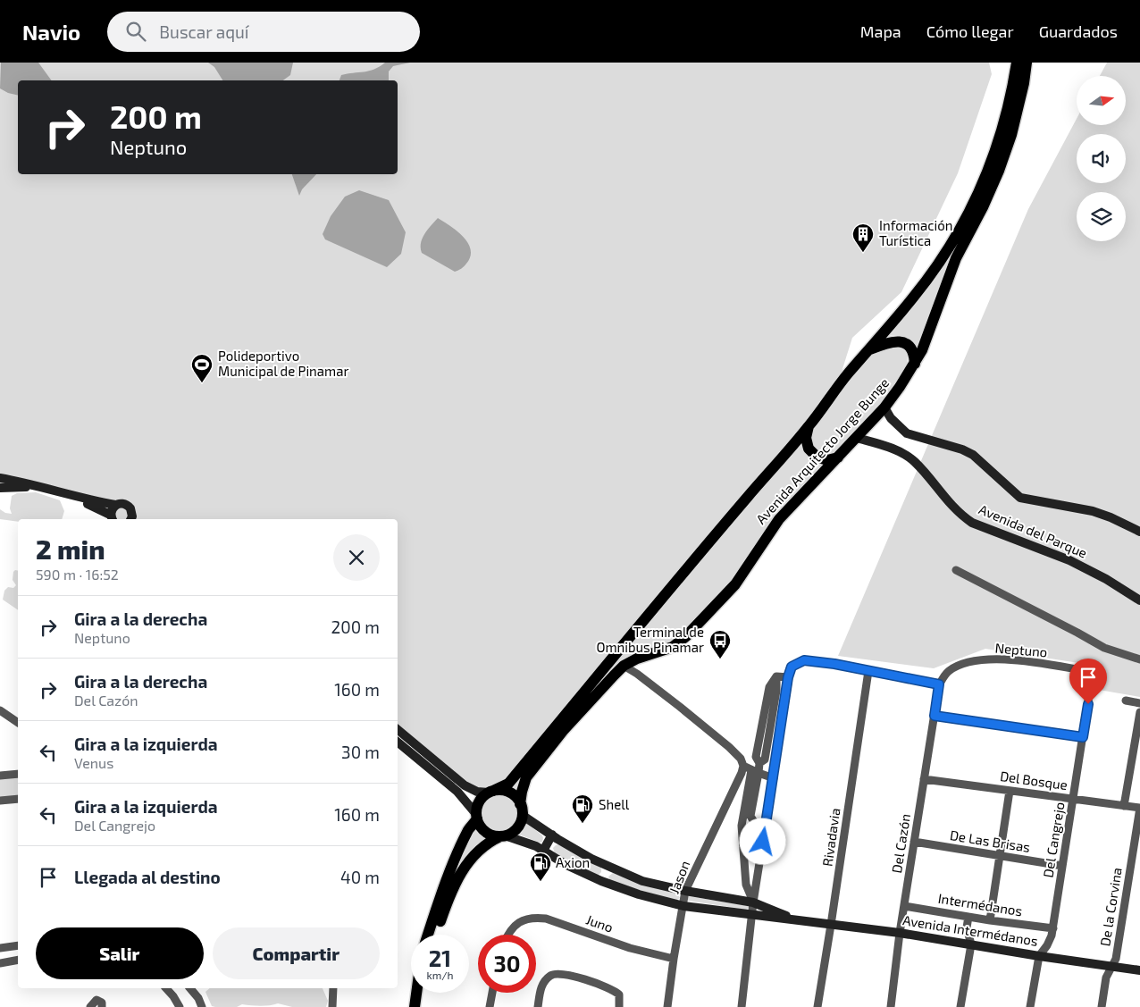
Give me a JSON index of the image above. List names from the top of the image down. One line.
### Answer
{"streets":{"main road":["Avenida Arquitecto Jorge Bunge","Avenida del Parque","Avenida Intermédanos"],"street":["Neptuno","Del Bosque","Rivadavia","Del Cangrejo","De Las Brisas","Del Cazón","Jason","Intermédanos","De la Corvina","Juno"]},"crossings":[["Avenida Arquitecto Jorge Bunge","Avenida del Parque"],["Avenida Arquitecto Jorge Bunge","Avenida Intermédanos"],["Neptuno","Del Cangrejo"],["Neptuno","Del Cazón"],["Del Bosque","Del Cangrejo"],["Del Bosque","Del Cazón"],["Del Bosque","De la Corvina"],["Rivadavia","Avenida Intermédanos"],["Del Cangrejo","De Las Brisas"],["Del Cangrejo","Intermédanos"],["Del Cangrejo","Avenida Intermédanos"],["De Las Brisas","Del Cazón"],["Del Cazón","Intermédanos"],["Del Cazón","Avenida Intermédanos"],["Jason","Juno"],["Jason","Avenida Intermédanos"],["De la Corvina","Avenida Intermédanos"]],"places":{"building":["Información Turística"],"sports":["Polideportivo Municipal de Pinamar"],"bus stop":["Terminal de Omnibus Pinamar"],"fuel station":["Shell","Axion"]},"north":"right","page":{"header":"Navio","search":"Buscar aquí","nav":["Mapa","Cómo llegar","Guardados"],"turn":["200 m","Neptuno"],"heading":["2 min","590 m · 16:52"],"list":[{"name":"Gira a la derecha","note":"Neptuno","value":"200 m"},{"name":"Gira a la derecha","note":"Del Cazón","value":"160 m"},{"name":"Gira a la izquierda","note":"Venus","value":"30 m"},{"name":"Gira a la izquierda","note":"Del Cangrejo","value":"160 m"},{"name":"Llegada al destino","value":"40 m"}],"buttons":["Salir","Compartir"],"speed":"21 km/h","limit":"30"}}
